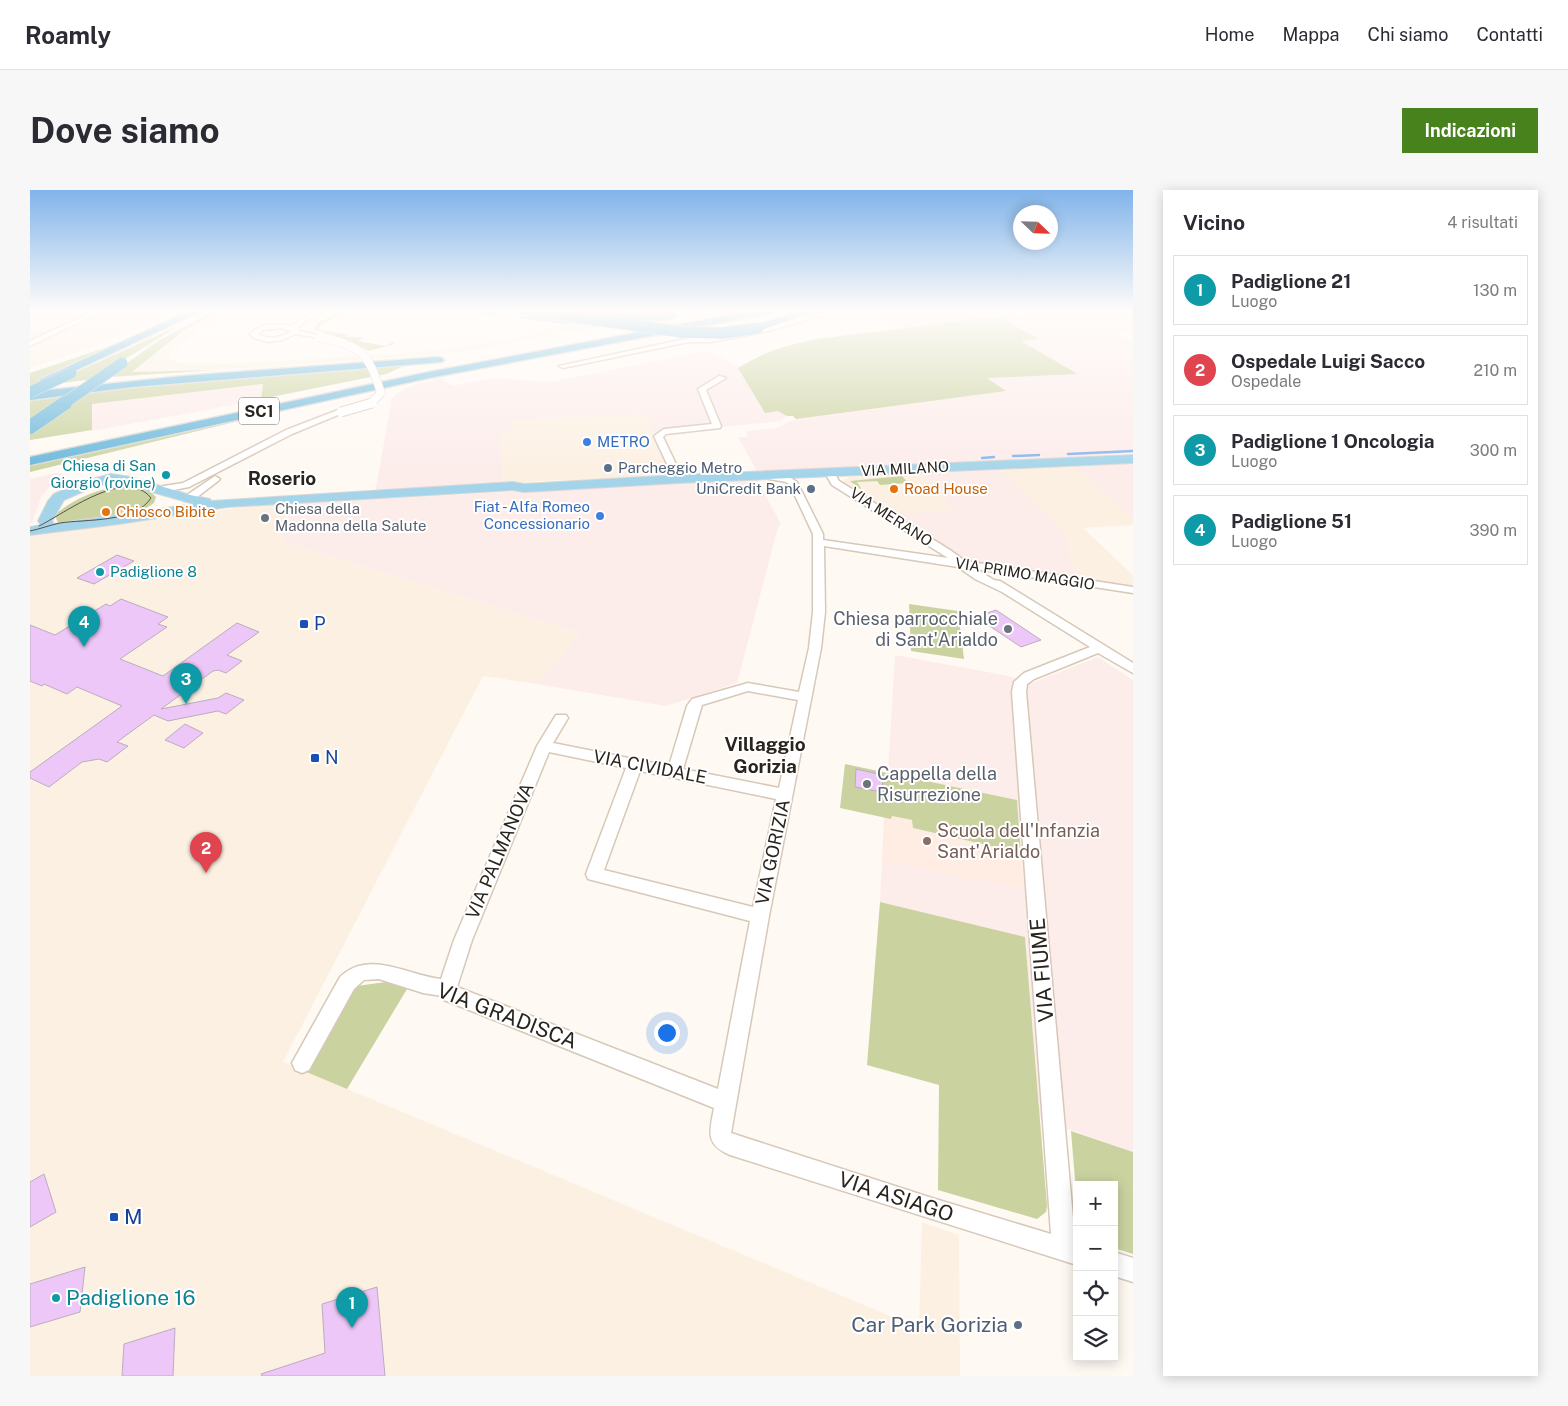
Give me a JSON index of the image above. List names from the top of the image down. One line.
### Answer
{"streets":{"highway":["SC1"],"main road":["VIA MILANO"],"street":["VIA MERANO","VIA PRIMO MAGGIO","VIA CIVIDALE","VIA PALMANOVA","VIA GORIZIA","VIA FIUME","VIA GRADISCA","VIA ASIAGO"]},"crossings":[["VIA MILANO","VIA MERANO"],["VIA MILANO","VIA GORIZIA"],["VIA MERANO","VIA PRIMO MAGGIO"],["VIA PRIMO MAGGIO","VIA GORIZIA"],["VIA CIVIDALE","VIA PALMANOVA"],["VIA CIVIDALE","VIA GORIZIA"],["VIA PALMANOVA","VIA GRADISCA"],["VIA GORIZIA","VIA GRADISCA"],["VIA GORIZIA","VIA ASIAGO"],["VIA FIUME","VIA ASIAGO"]],"districts":["Roserio","Villaggio Gorizia"],"places":{"other":["METRO","Parcheggio Metro","Chiesa di San Giorgio (rovine)","UniCredit Bank","Road House","Chiosco Bibite","Fiat - Alfa Romeo Concessionario","Chiesa della Madonna della Salute","Padiglione 8","Chiesa parrocchiale di Sant'Arialdo","Cappella della Risurrezione","Scuola dell'Infanzia Sant'Arialdo","Padiglione 16","Car Park Gorizia"],"transit":["P","N","M"]},"north":"bottom right","page":{"header":"Roamly","nav":["Home","Mappa","Chi siamo","Contatti"],"buttons":"Indicazioni","title":"Dove siamo","heading":["Vicino","4 risultati"],"list":[{"mark":"1","name":"Padiglione 21","note":"Luogo","value":"130 m"},{"mark":"2","name":"Ospedale Luigi Sacco","note":"Ospedale","value":"210 m"},{"mark":"3","name":"Padiglione 1 Oncologia","note":"Luogo","value":"300 m"},{"mark":"4","name":"Padiglione 51","note":"Luogo","value":"390 m"}],"pins":["4","3","2","1"],"map_buttons":["+","−"]}}
